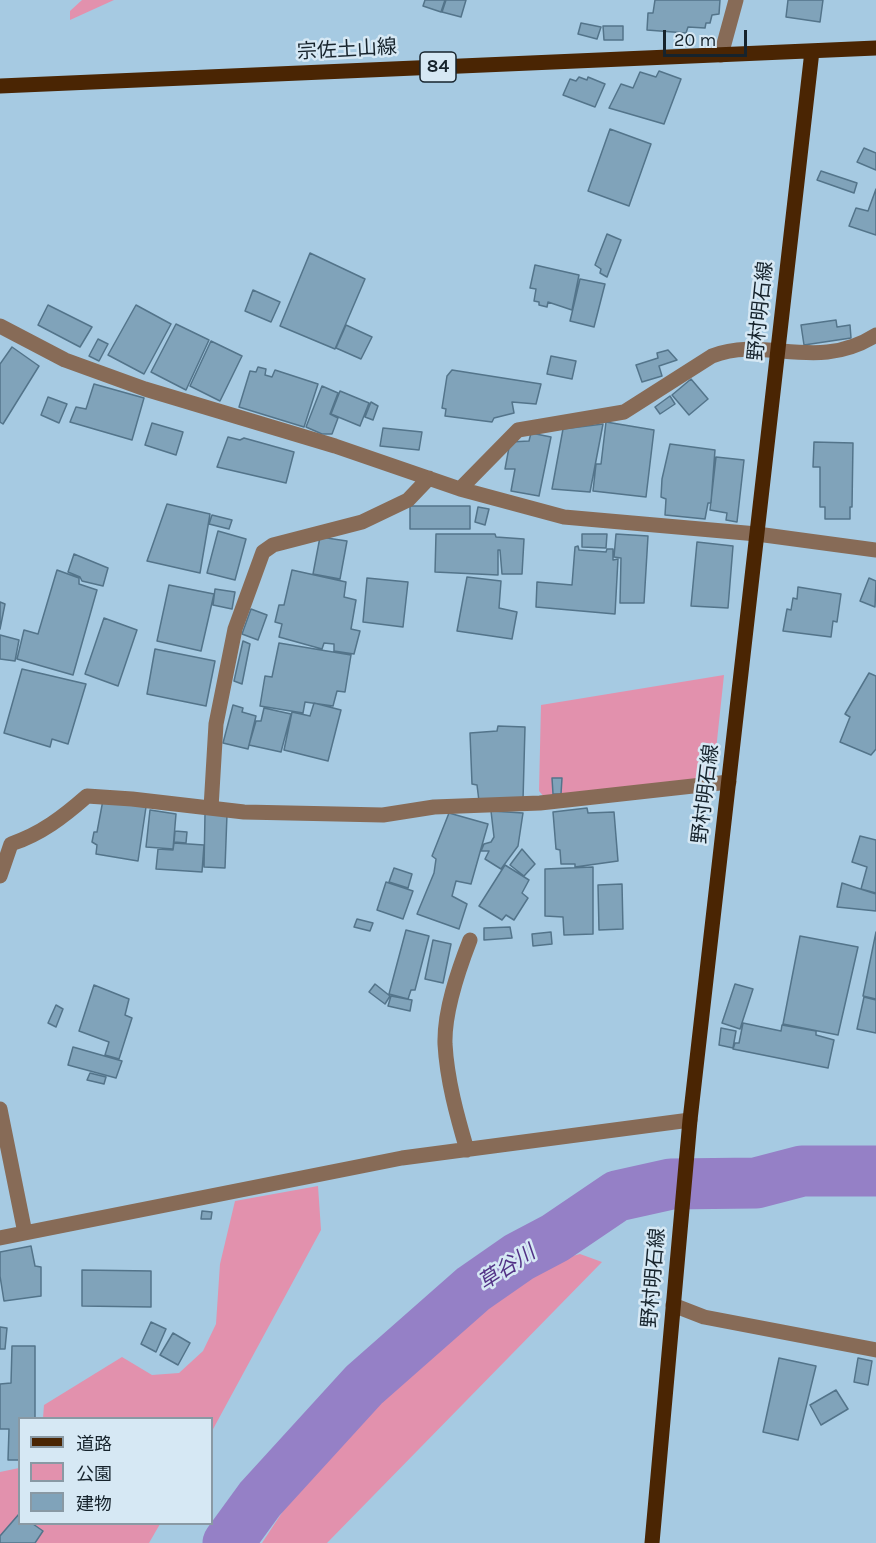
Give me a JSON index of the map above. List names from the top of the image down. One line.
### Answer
{"streets":{"main road":["宗佐土山線","84","野村明石線"]},"crossings":[["宗佐土山線","野村明石線"]],"water":["草谷川"],"legend":["道路","公園","建物"],"scale_bar":"20 m"}
